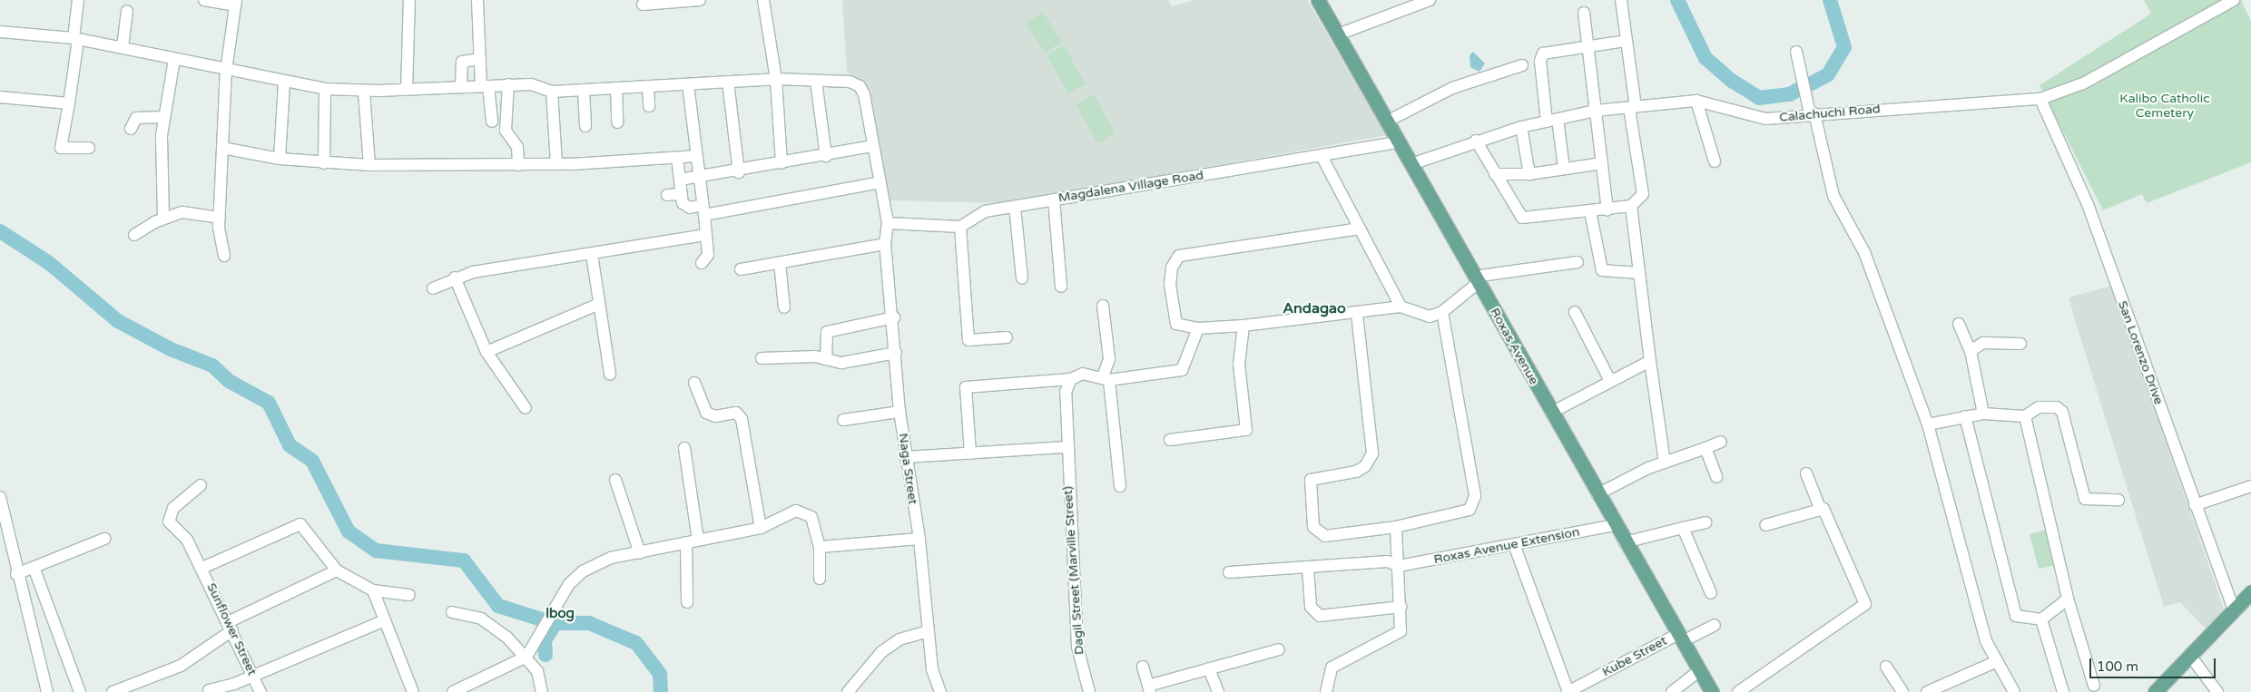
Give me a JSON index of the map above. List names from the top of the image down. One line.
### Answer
{"streets":{"main road":["Roxas Avenue"],"street":["Calachuchi Road","Magdalena Village Road","San Lorenzo Drive","Naga Street","Roxas Avenue Extension","Dagil Street (Marville Street)","Sunflower Street","Kube Street"]},"crossings":[["Calachuchi Road","Roxas Avenue"],["Calachuchi Road","San Lorenzo Drive"],["Magdalena Village Road","Roxas Avenue"],["Roxas Avenue","Roxas Avenue Extension"],["Roxas Avenue","Kube Street"]],"districts":["Andagao","Ibog"],"parks":["Kalibo Catholic Cemetery"],"scale_bar":"100 m"}
